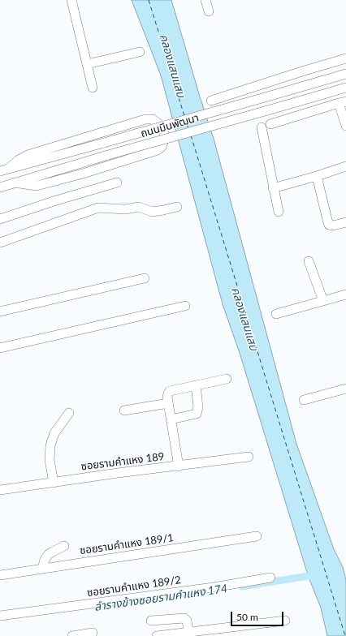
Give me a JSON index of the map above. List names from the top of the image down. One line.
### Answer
{"streets":{"street":["ถนนมีนพัฒนา","ซอยรามคำแหง 189","ซอยรามคำแหง 189/1","ซอยรามคำแหง 189/2"]},"water":["คลองแสนแสบ","ลำรางข้างซอยรามคำแหง 174"],"scale_bar":"50 m"}
